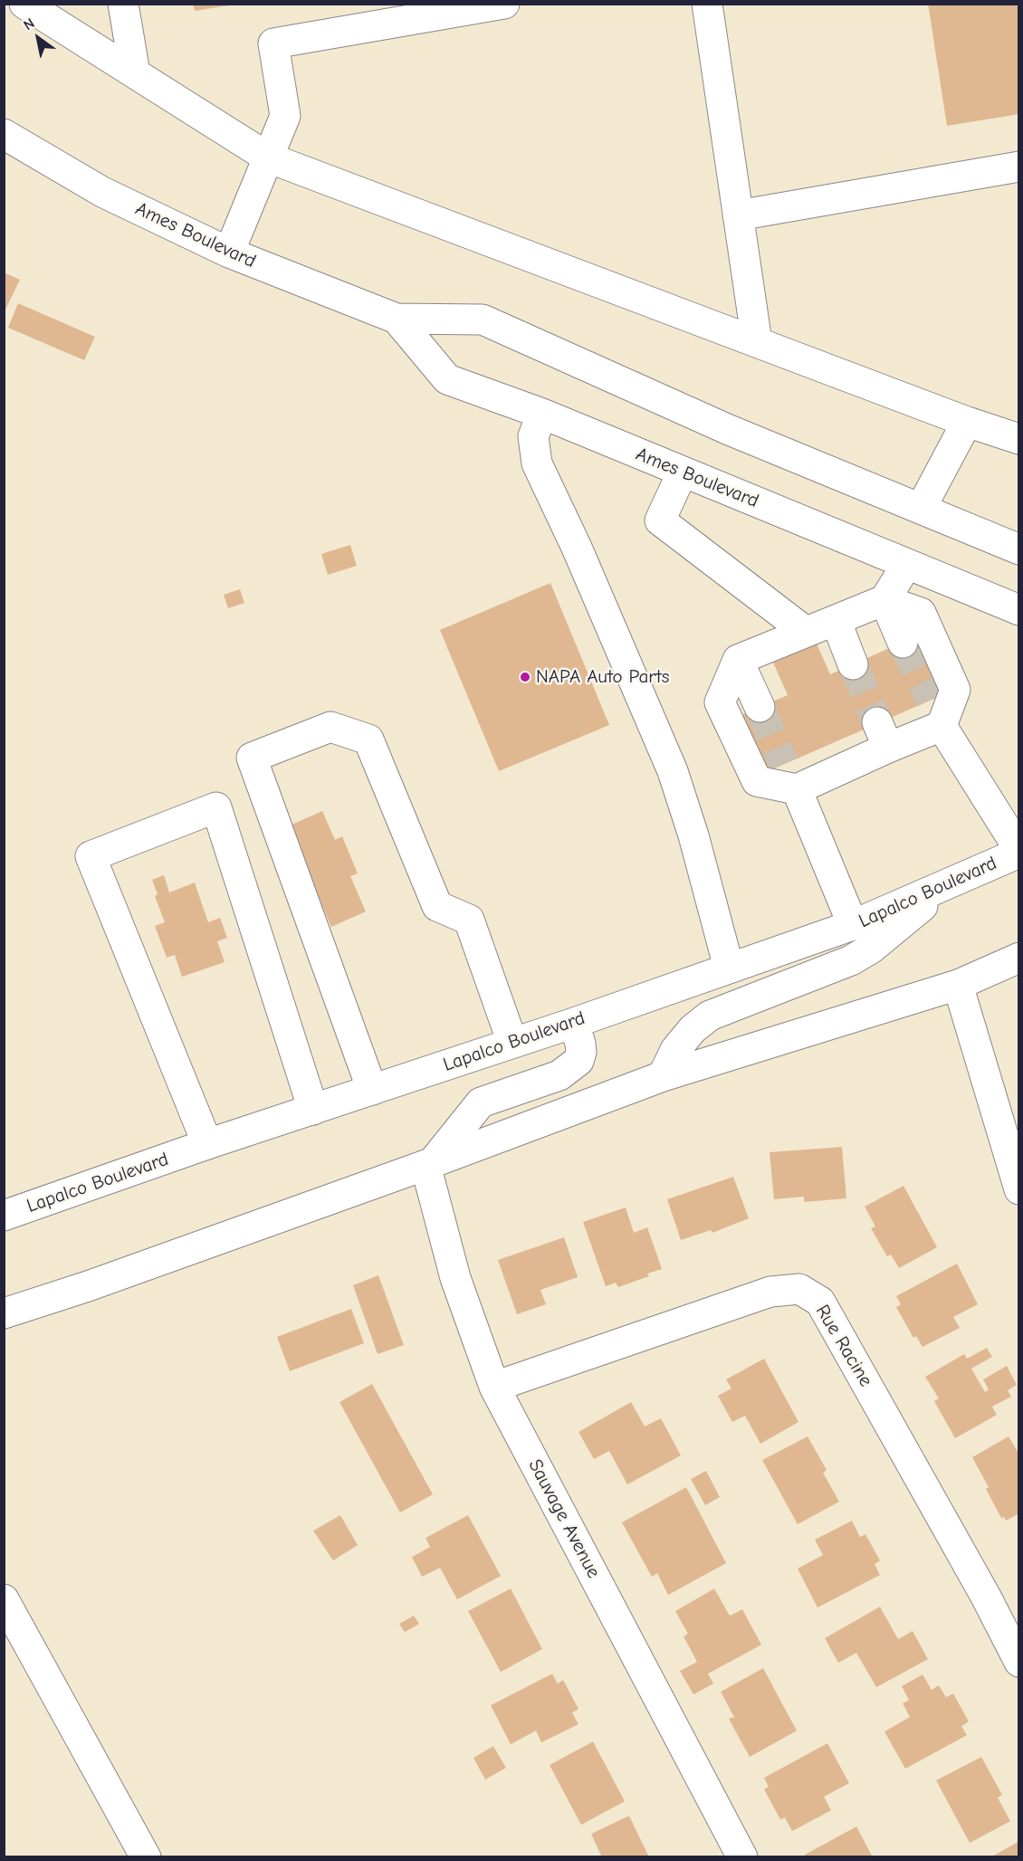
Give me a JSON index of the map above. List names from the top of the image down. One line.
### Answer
{"streets":{"street":["Ames Boulevard","Lapalco Boulevard","Rue Racine","Sauvage Avenue"]},"crossings":[["Rue Racine","Sauvage Avenue"]],"places":["NAPA Auto Parts"],"north":"top left"}
